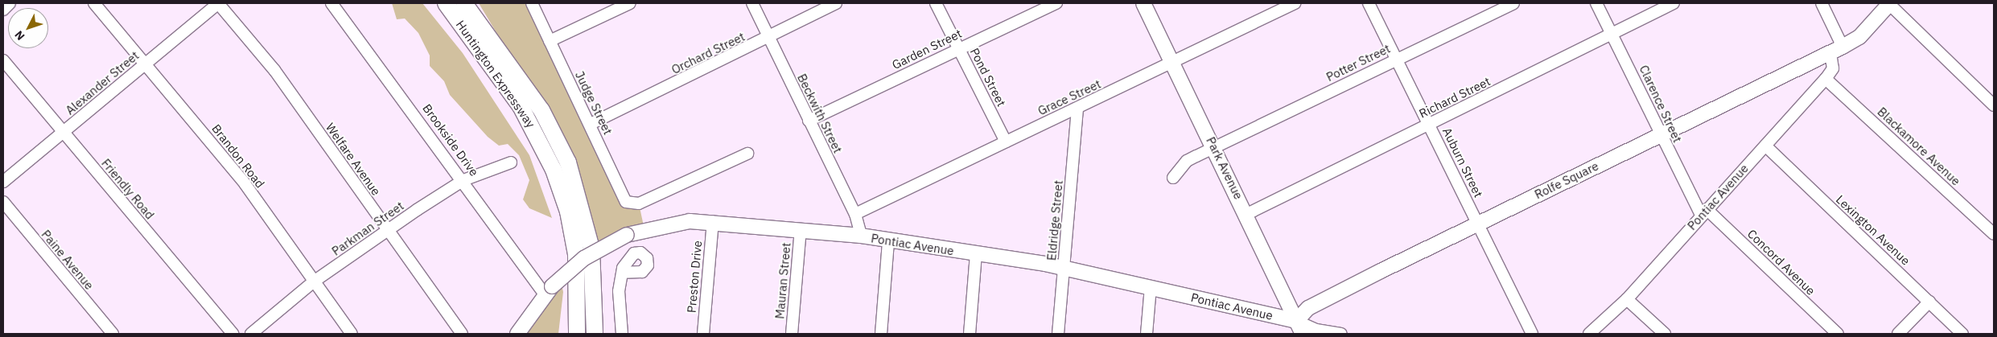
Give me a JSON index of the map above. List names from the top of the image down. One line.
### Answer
{"streets":{"highway":["Huntington Expressway"],"main road":["Park Avenue","Rolfe Square","Pontiac Avenue"],"street":["Garden Street","Orchard Street","Potter Street","Pond Street","Alexander Street","Grace Street","Richard Street","Judge Street","Clarence Street","Beckwith Street","Brookside Drive","Blackamore Avenue","Brandon Road","Welfare Avenue","Auburn Street","Friendly Road","Eldridge Street","Parkman Street","Lexington Avenue","Paine Avenue","Concord Avenue","Preston Drive","Mauran Street"]},"crossings":[["Garden Street","Pond Street"],["Garden Street","Beckwith Street"],["Orchard Street","Judge Street"],["Orchard Street","Beckwith Street"],["Potter Street","Auburn Street"],["Potter Street","Park Avenue"],["Pond Street","Grace Street"],["Alexander Street","Brandon Road"],["Alexander Street","Welfare Avenue"],["Alexander Street","Friendly Road"],["Grace Street","Beckwith Street"],["Grace Street","Park Avenue"],["Grace Street","Eldridge Street"],["Richard Street","Clarence Street"],["Richard Street","Auburn Street"],["Richard Street","Park Avenue"],["Clarence Street","Rolfe Square"],["Clarence Street","Pontiac Avenue"],["Clarence Street","Concord Avenue"],["Beckwith Street","Pontiac Avenue"],["Brookside Drive","Pontiac Avenue"],["Brookside Drive","Parkman Street"],["Blackamore Avenue","Pontiac Avenue"],["Brandon Road","Parkman Street"],["Welfare Avenue","Parkman Street"],["Auburn Street","Rolfe Square"],["Park Avenue","Rolfe Square"],["Park Avenue","Pontiac Avenue"],["Rolfe Square","Pontiac Avenue"],["Pontiac Avenue","Eldridge Street"],["Pontiac Avenue","Lexington Avenue"],["Pontiac Avenue","Concord Avenue"],["Pontiac Avenue","Preston Drive"],["Pontiac Avenue","Mauran Street"]],"north":"bottom left"}
